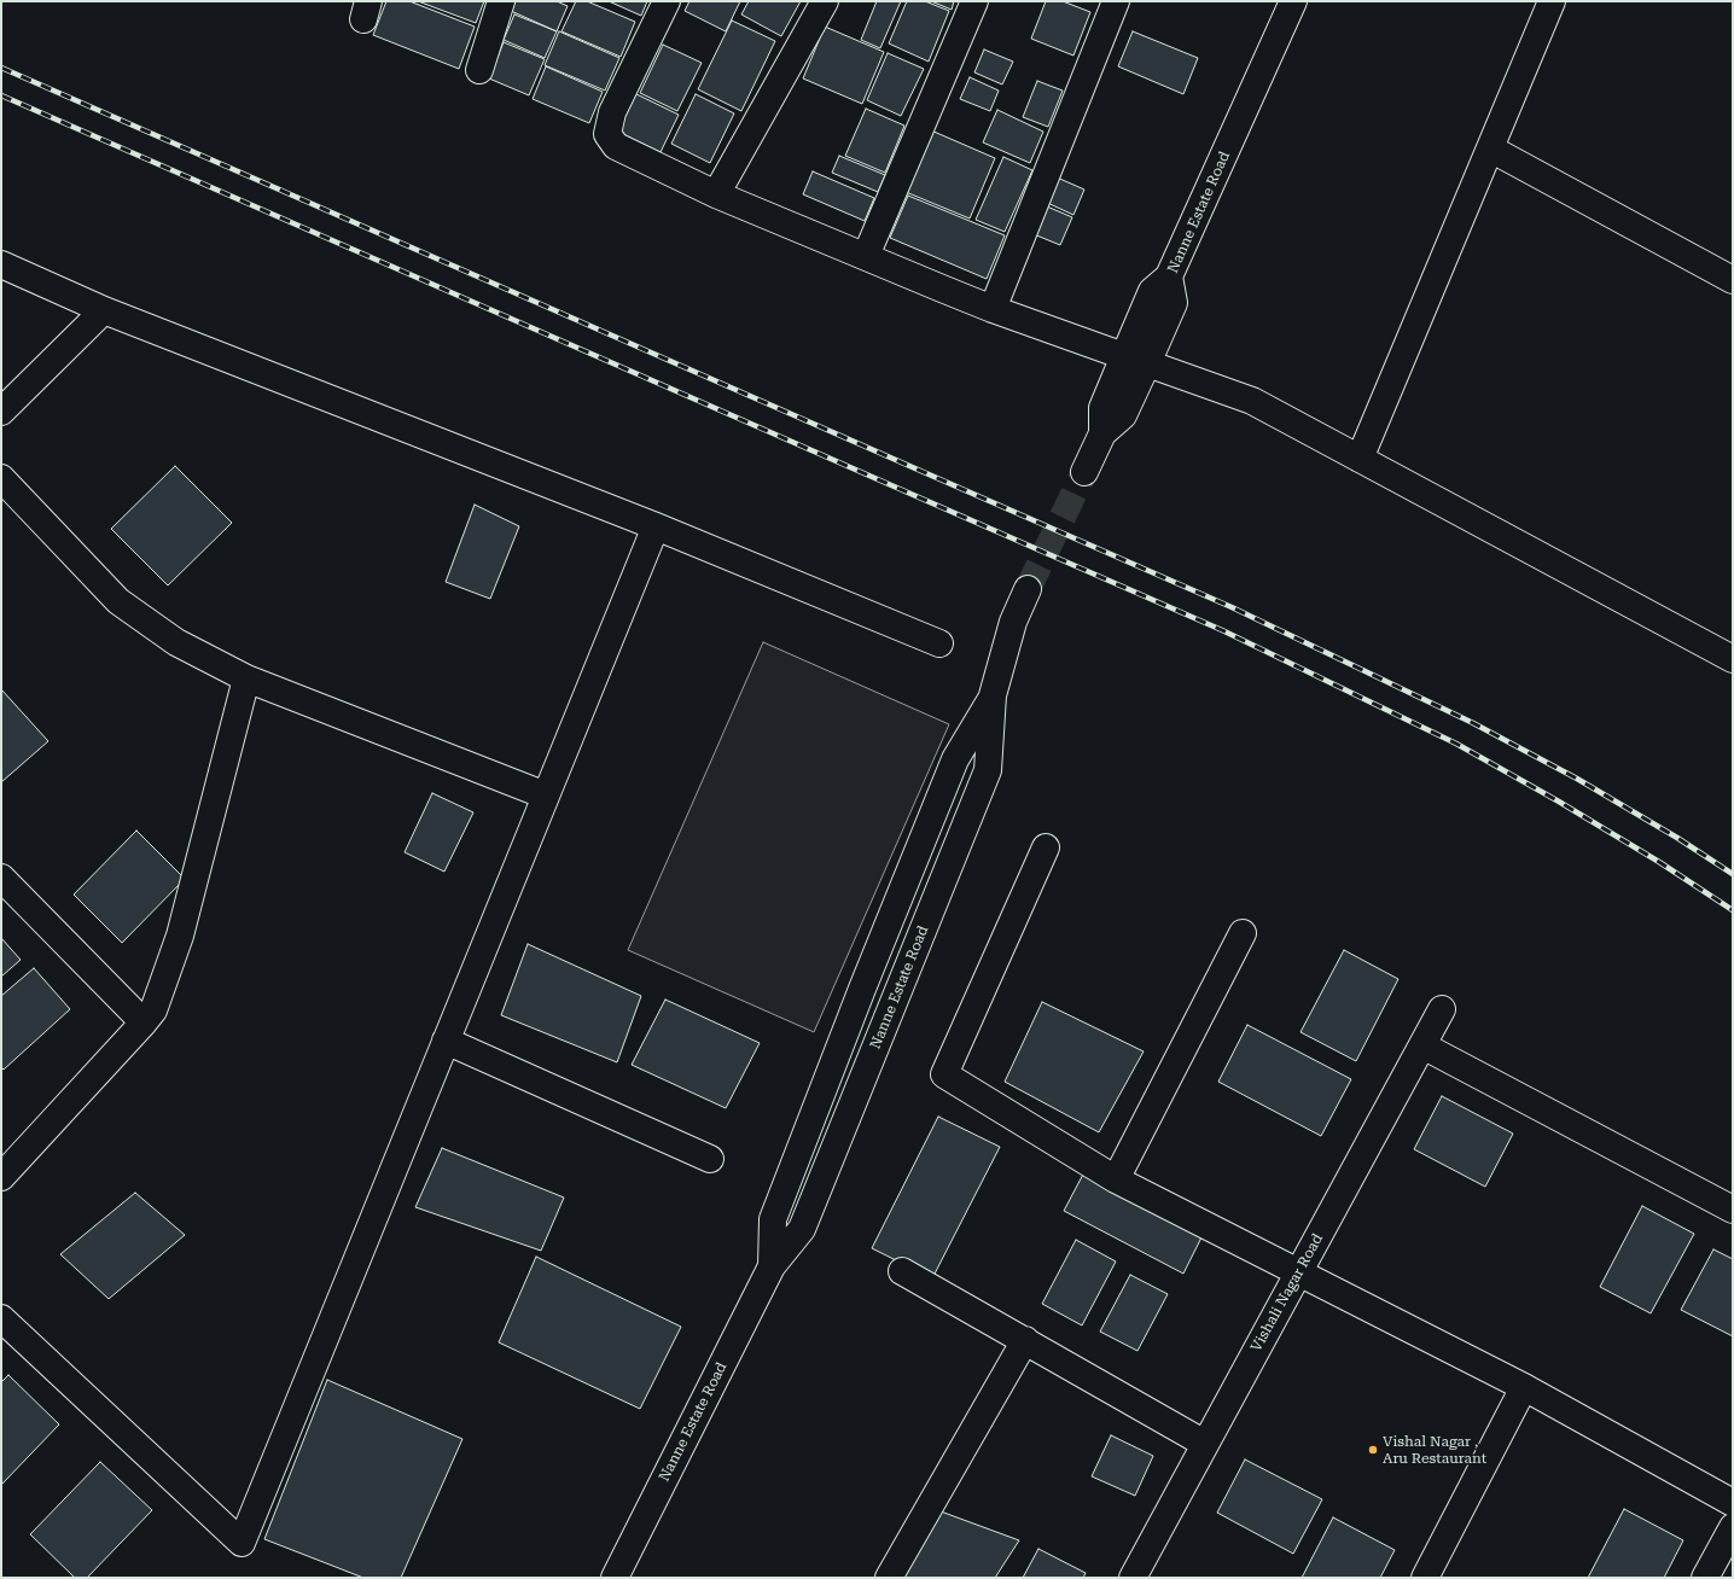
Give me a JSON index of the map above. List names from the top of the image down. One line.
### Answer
{"streets":{"street":["Nanne Estate Road","Vishali Nagar Road"]},"places":["Vishal Nagar , Aru Restaurant"]}
